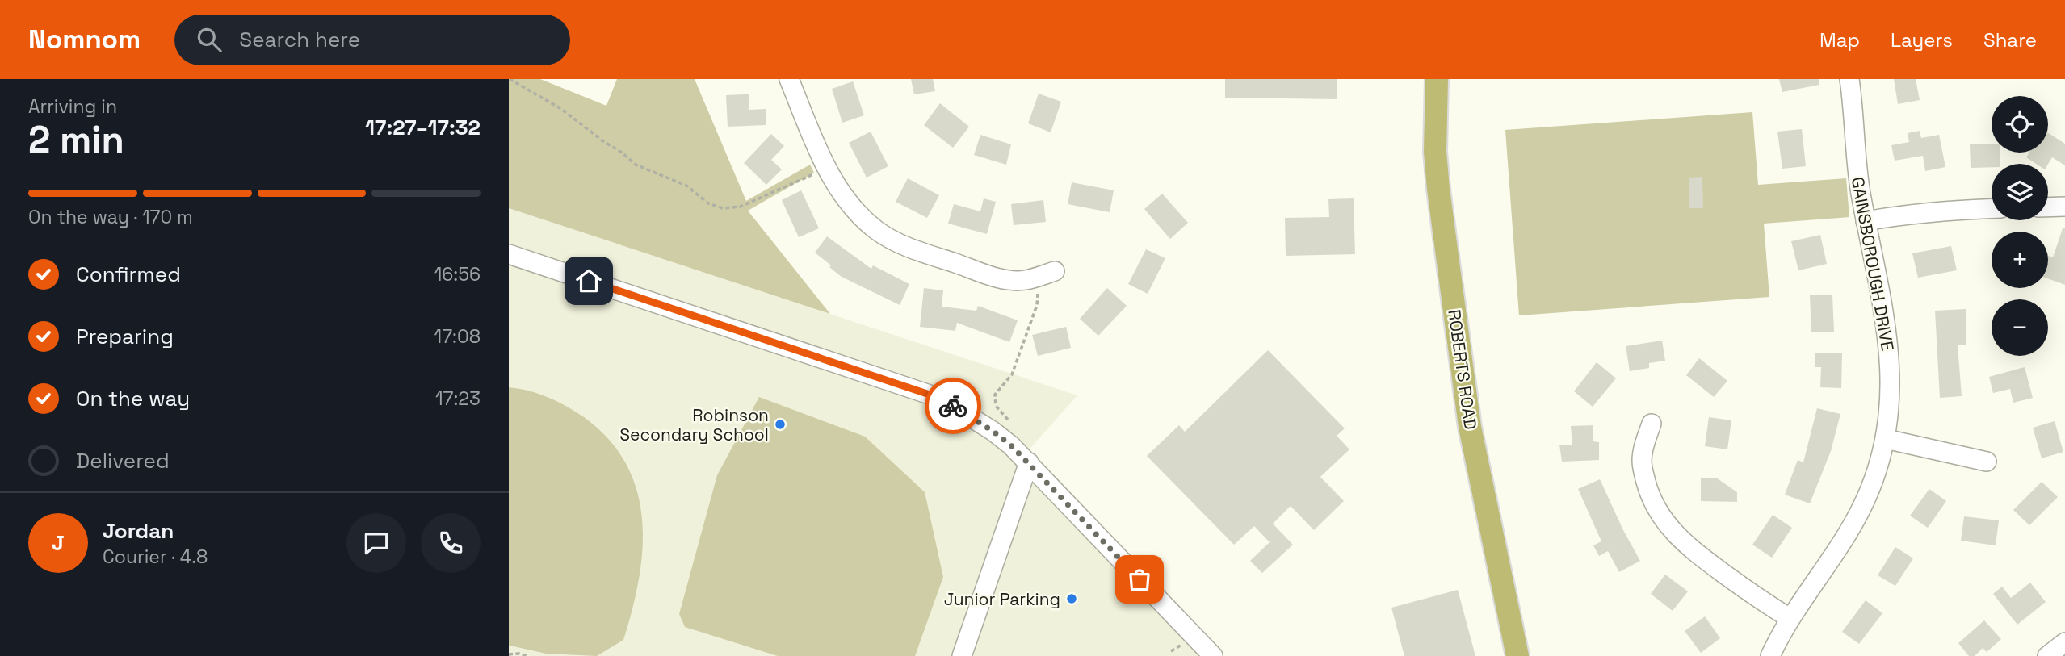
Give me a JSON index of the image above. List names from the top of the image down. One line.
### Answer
{"streets":{"main road":["ROBERTS ROAD"],"street":["GAINSBOROUGH DRIVE"]},"places":["Robinson Secondary School","Junior Parking"],"page":{"header":"Nomnom","search":"Search here","nav":["Map","Layers","Share"],"heading":["2 min","Arriving in","17:27–17:32"],"panel":["Jordan","Courier · 4.8"],"map_buttons":["+","−"],"bar":"On the way · 170 m","list":[["Confirmed","16:56"],["Preparing","17:08"],["On the way","17:23"],"Delivered"],"round":"J"}}
